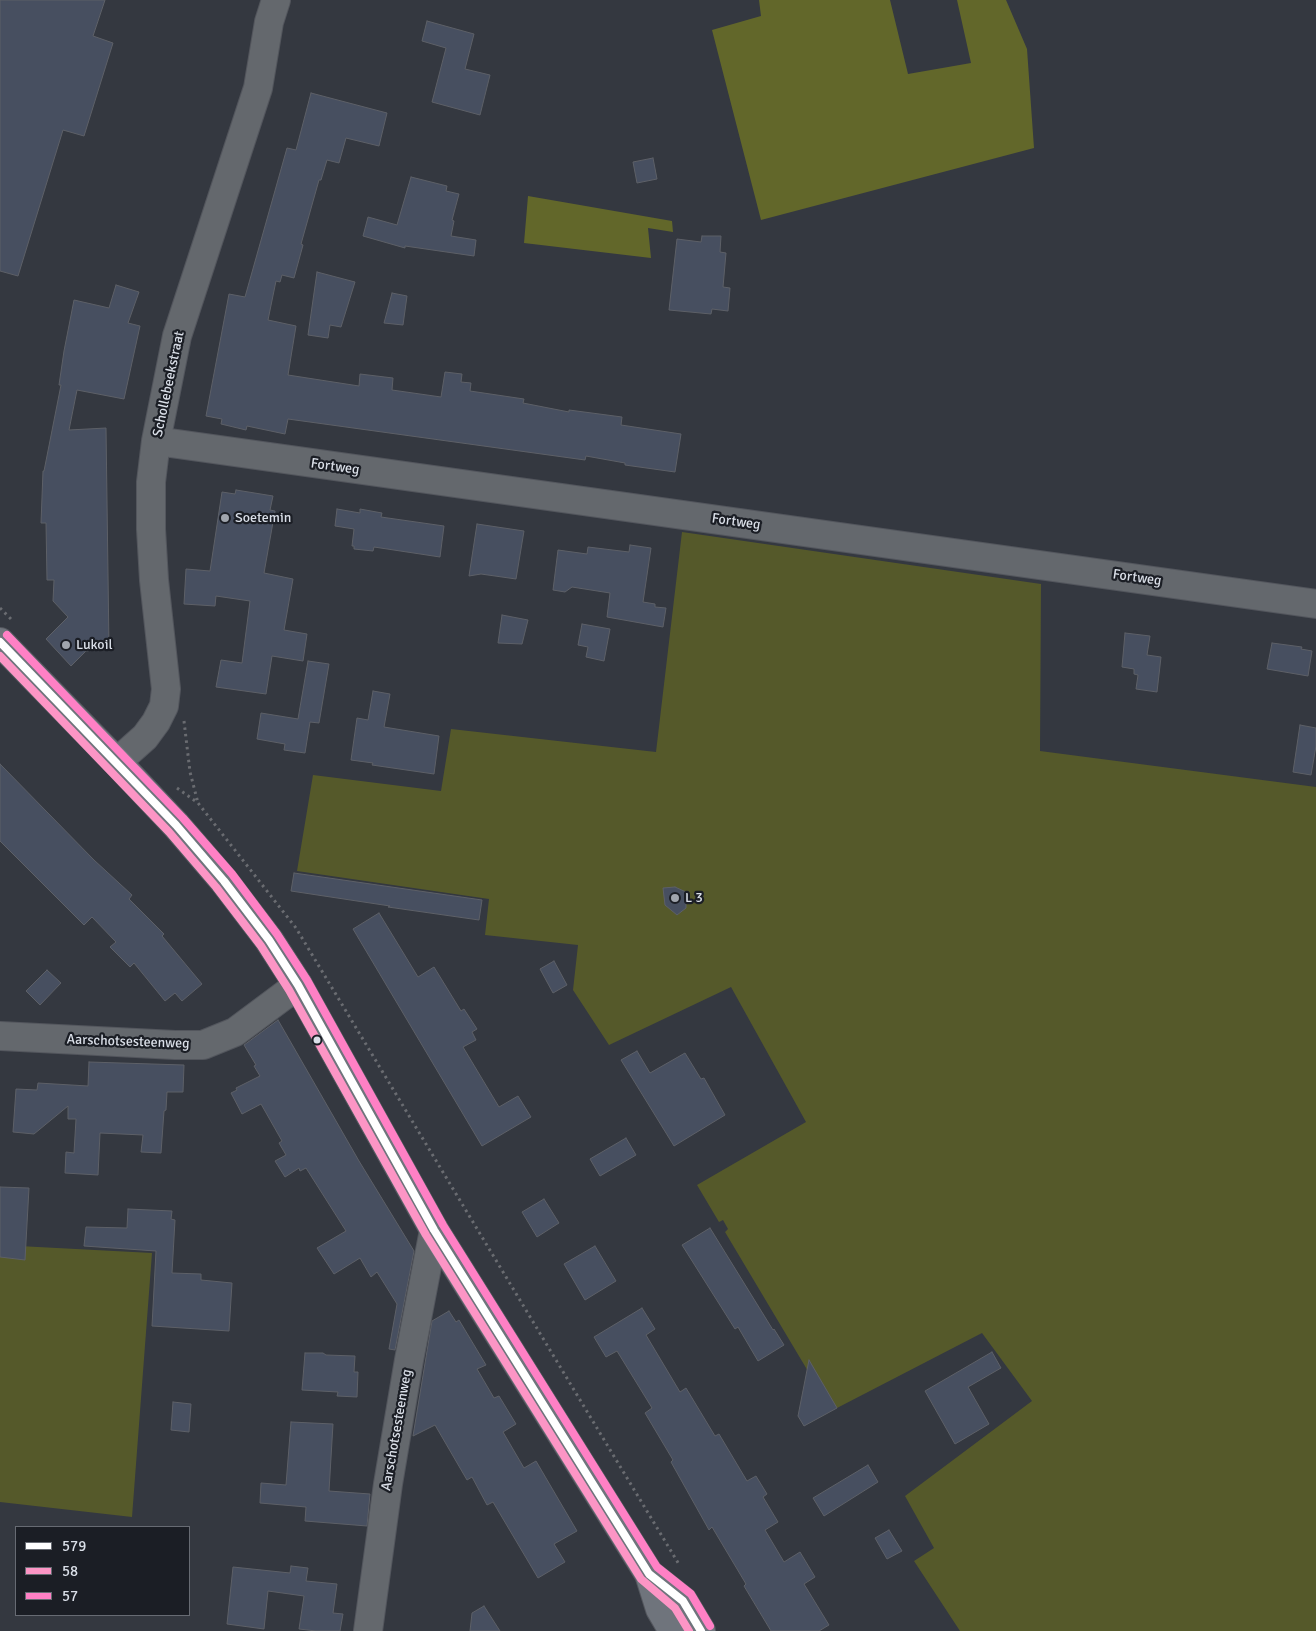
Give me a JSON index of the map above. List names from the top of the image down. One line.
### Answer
{"streets":{"street":["Schollebeekstraat","Fortweg","Aarschotsesteenweg"]},"crossings":[["Schollebeekstraat","Fortweg"]],"places":["Soetemin","Lukoil","L 3"],"lines":["transit line 57","transit line 579","transit line 58"],"legend":["579","58","57"]}
